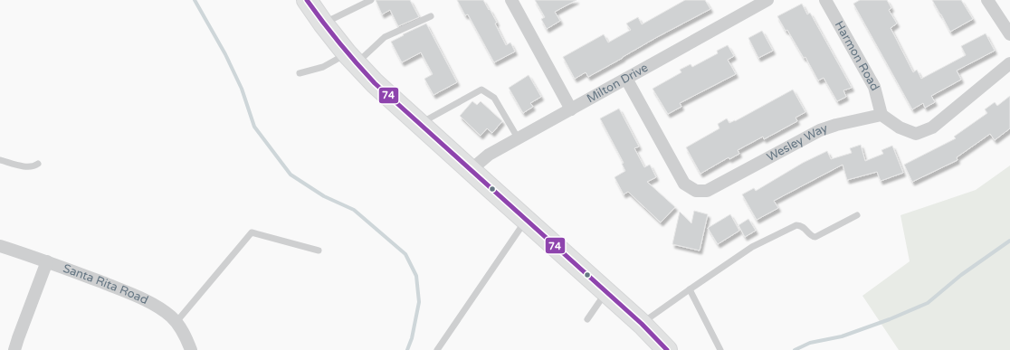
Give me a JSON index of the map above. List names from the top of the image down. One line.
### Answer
{"streets":{"street":["Harmon Road","Milton Drive","Wesley Way","Santa Rita Road"]},"crossings":[["Harmon Road","Wesley Way"],["Milton Drive","Wesley Way"]],"lines":["transit line 74"]}
